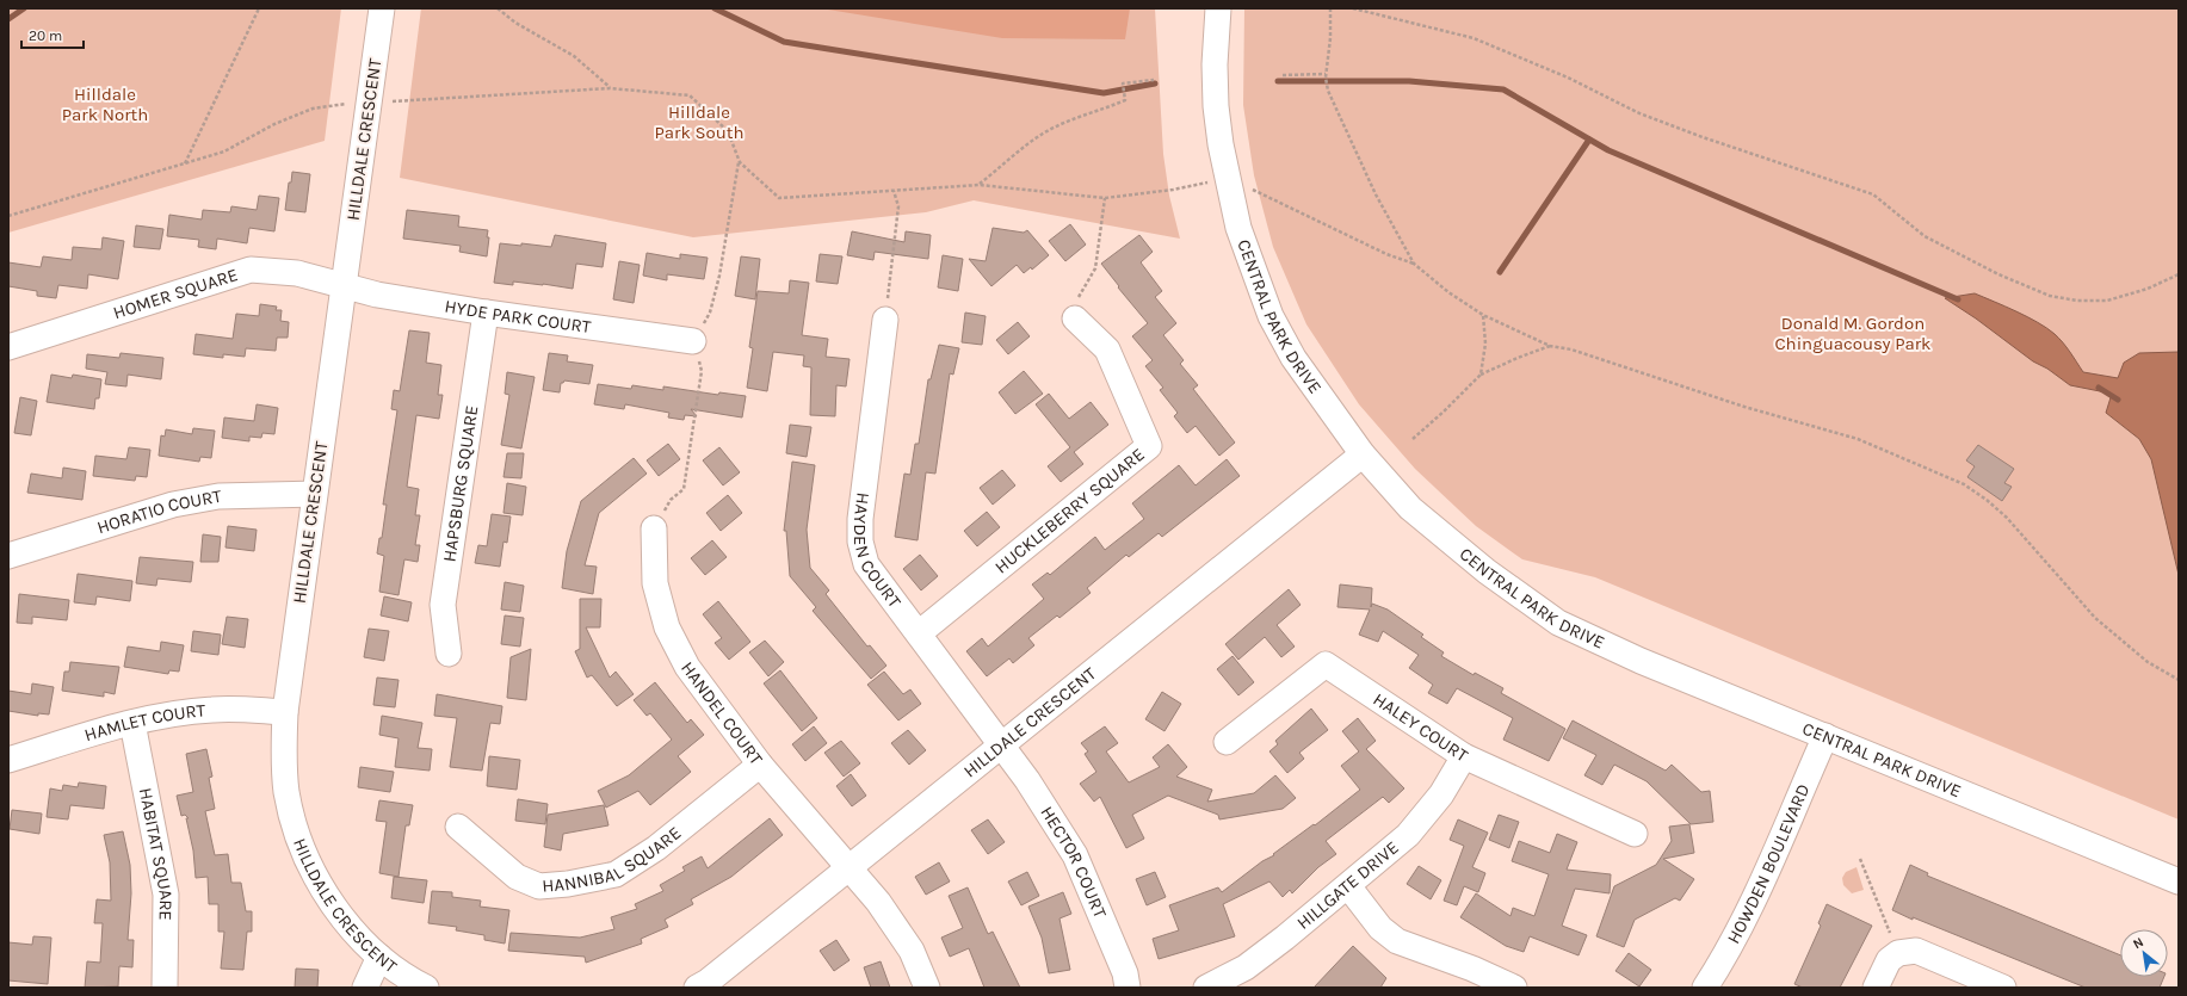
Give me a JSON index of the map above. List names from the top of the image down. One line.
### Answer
{"streets":{"street":["HILLDALE CRESCENT","HOMER SQUARE","HYDE PARK COURT","CENTRAL PARK DRIVE","HAPSBURG SQUARE","HUCKLEBERRY SQUARE","HORATIO COURT","HAYDEN COURT","HANDEL COURT","HAMLET COURT","HALEY COURT","HANNIBAL SQUARE","HABITAT SQUARE","HECTOR COURT","HOWDEN BOULEVARD","HILLGATE DRIVE"]},"crossings":[["HILLDALE CRESCENT","HOMER SQUARE"],["HILLDALE CRESCENT","HYDE PARK COURT"],["HILLDALE CRESCENT","CENTRAL PARK DRIVE"],["HILLDALE CRESCENT","HORATIO COURT"],["HILLDALE CRESCENT","HAYDEN COURT"],["HILLDALE CRESCENT","HANDEL COURT"],["HILLDALE CRESCENT","HAMLET COURT"],["HILLDALE CRESCENT","HECTOR COURT"],["HOMER SQUARE","HYDE PARK COURT"],["HYDE PARK COURT","HAPSBURG SQUARE"],["CENTRAL PARK DRIVE","HOWDEN BOULEVARD"],["HUCKLEBERRY SQUARE","HAYDEN COURT"],["HAYDEN COURT","HECTOR COURT"],["HANDEL COURT","HANNIBAL SQUARE"],["HAMLET COURT","HABITAT SQUARE"],["HALEY COURT","HILLGATE DRIVE"]],"parks":["Hilldale Park North","Hilldale Park South","Donald M. Gordon Chinguacousy Park"],"scale_bar":"20 m","north":"top left"}
